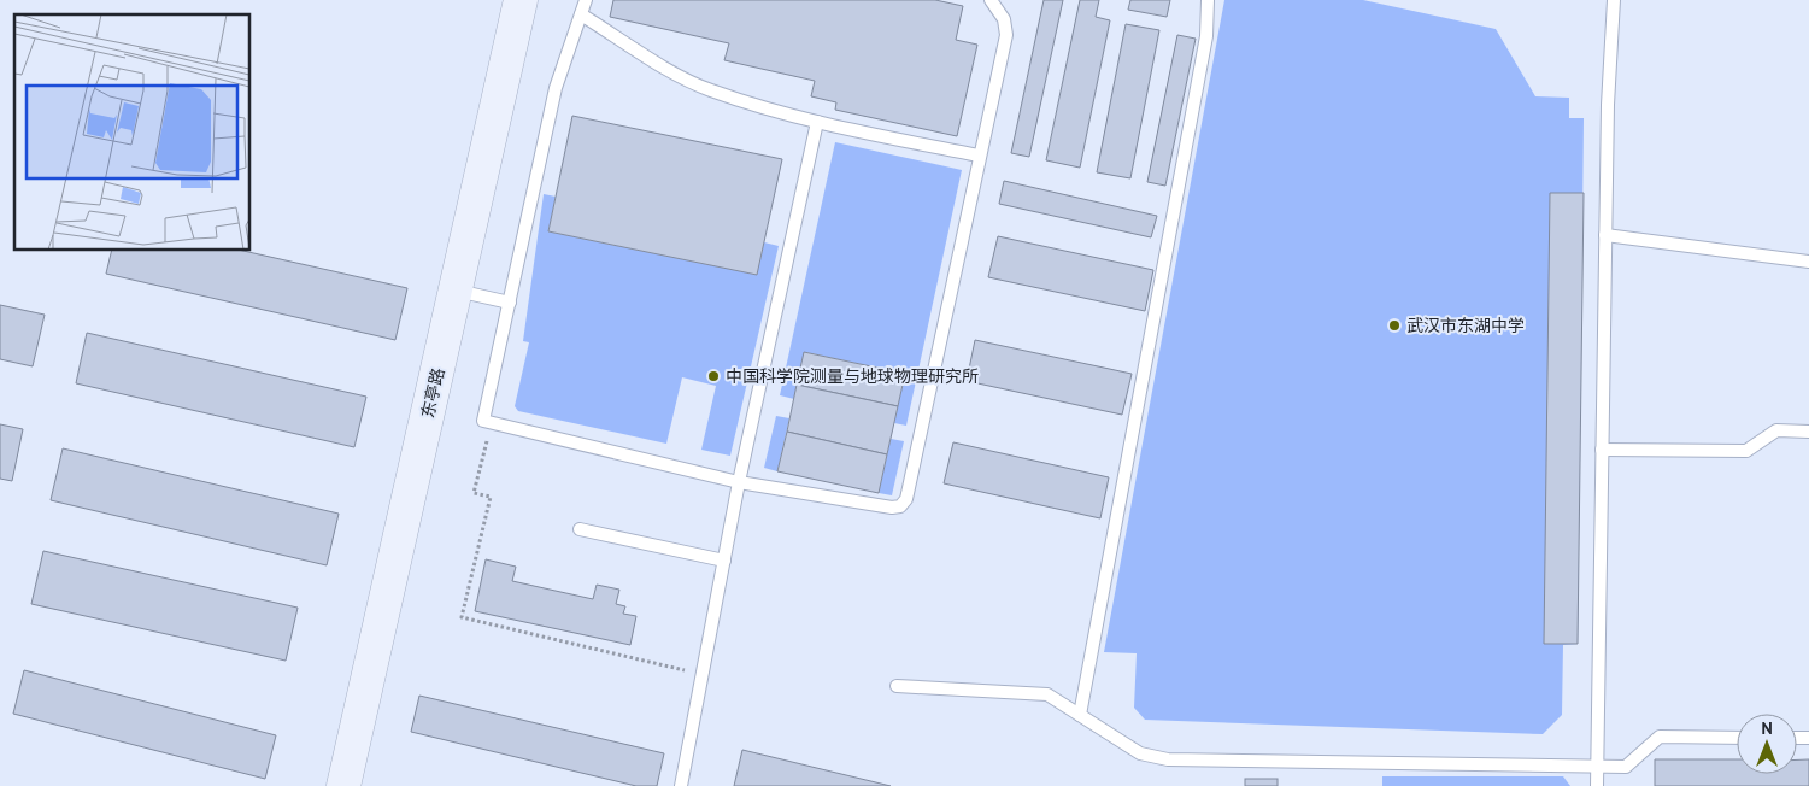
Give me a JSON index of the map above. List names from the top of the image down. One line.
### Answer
{"streets":{"street":["东亭路"]},"places":["武汉市东湖中学","中国科学院测量与地球物理研究所"],"north":"top"}
